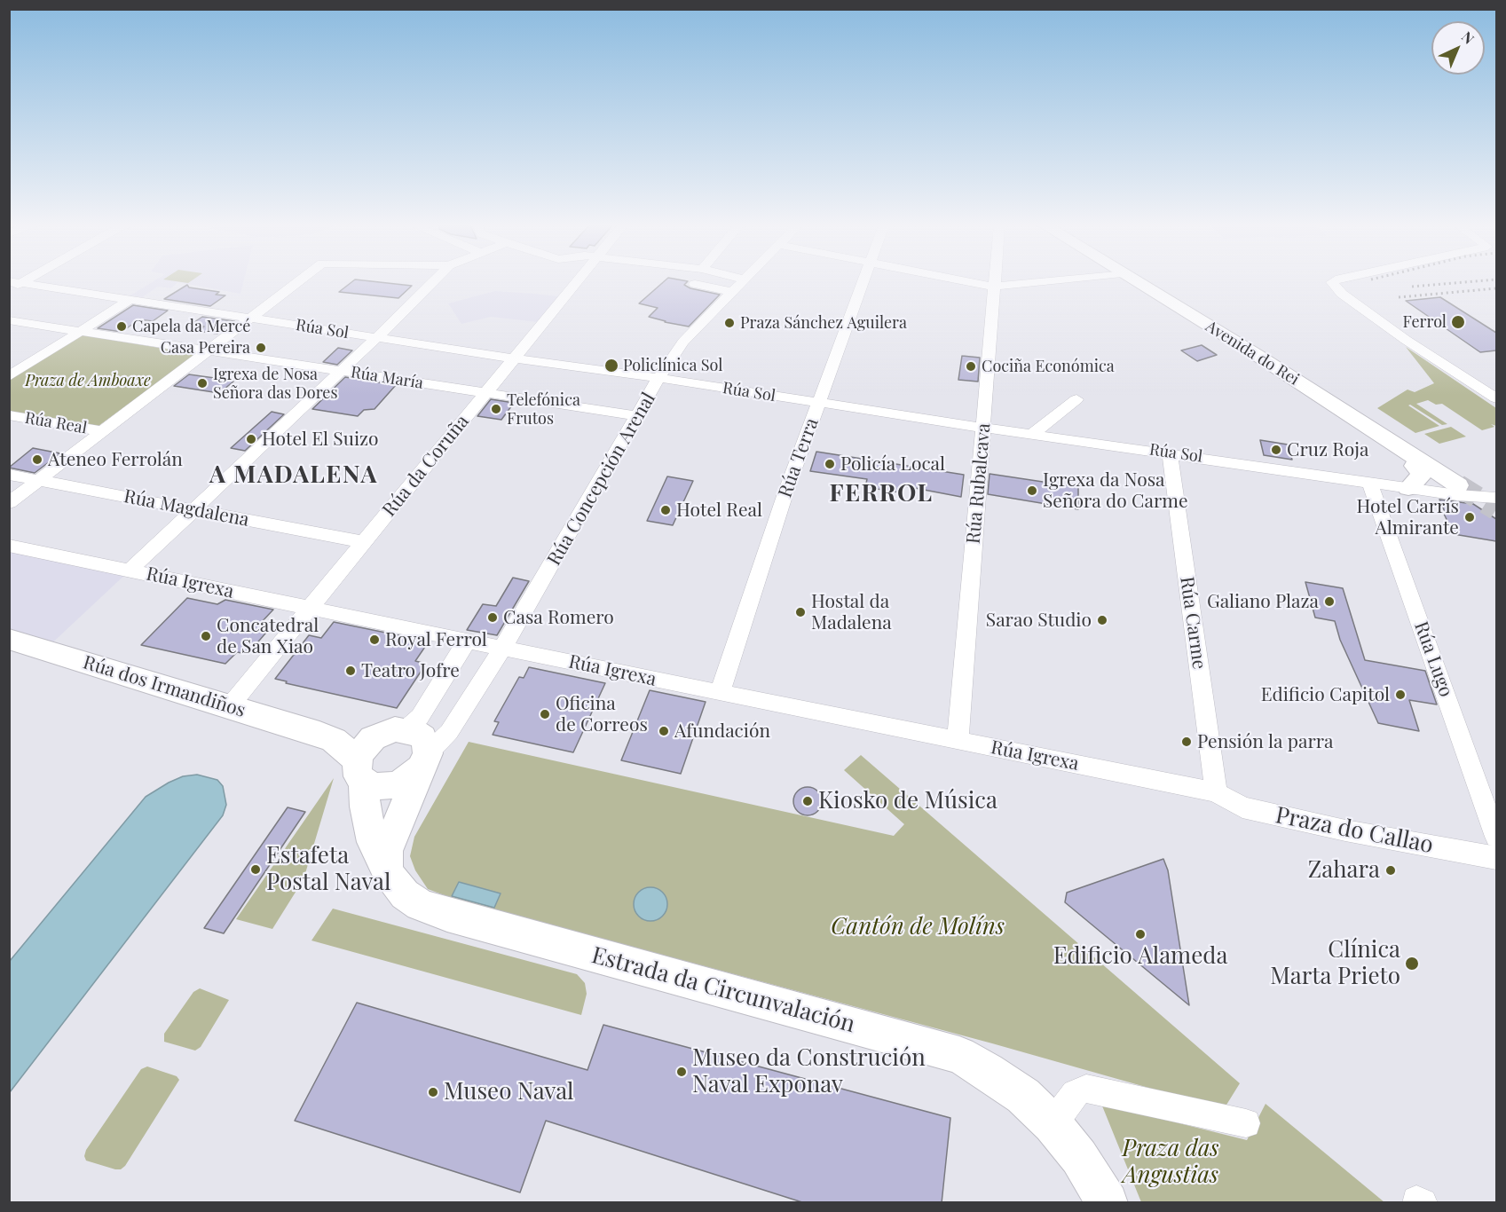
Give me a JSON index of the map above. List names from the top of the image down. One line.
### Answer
{"streets":{"main road":["Avenida do Rei","Rúa dos Irmandiños","Estrada da Circunvalación"],"street":["Rúa Sol","Rúa María","Rúa Real","Rúa Terra","Rúa da Coruña","Rúa Concepción Arenal","Rúa Rubalcava","Rúa Magdalena","Rúa Igrexa","Rúa Carme","Rúa Lugo","Praza do Callao"]},"crossings":[["Rúa Sol","Avenida do Rei"],["Rúa Sol","Rúa Terra"],["Rúa Sol","Rúa da Coruña"],["Rúa Sol","Rúa Concepción Arenal"],["Rúa Sol","Rúa Rubalcava"],["Rúa Sol","Rúa Carme"],["Rúa Sol","Rúa Lugo"],["Rúa María","Rúa da Coruña"],["Rúa María","Rúa Concepción Arenal"],["Rúa Terra","Rúa Igrexa"],["Rúa da Coruña","Rúa Magdalena"],["Rúa da Coruña","Rúa Igrexa"],["Rúa da Coruña","Rúa dos Irmandiños"],["Rúa Concepción Arenal","Rúa Igrexa"],["Rúa Concepción Arenal","Rúa dos Irmandiños"],["Rúa Concepción Arenal","Estrada da Circunvalación"],["Rúa Rubalcava","Rúa Igrexa"],["Rúa Igrexa","Rúa Carme"],["Rúa Igrexa","Praza do Callao"],["Rúa Carme","Praza do Callao"],["Rúa dos Irmandiños","Estrada da Circunvalación"]],"districts":["A MADALENA","FERROL"],"parks":["Praza de Amboaxe","Cantón de Molíns","Praza das Angustias"],"places":["Ferrol","Praza Sánchez Aguilera","Capela da Mercé","Casa Pereira","Policlínica Sol","Cociña Económica","Igrexa de Nosa Señora das Dores","Telefónica Frutos","Hotel El Suizo","Cruz Roja","Ateneo Ferrolán","Policía Local","Igrexa da Nosa Señora do Carme","Hotel Real","Hotel Carrís Almirante","Galiano Plaza","Hostal da Madalena","Casa Romero","Sarao Studio","Concatedral de San Xiao","Royal Ferrol","Teatro Jofre","Edificio Capitol","Oficina de Correos","Afundación","Pensión la parra","Kiosko de Música","Estafeta Postal Naval","Zahara","Edificio Alameda","Clínica Marta Prieto","Museo da Construción Naval Exponav","Museo Naval"],"north":"top right"}
